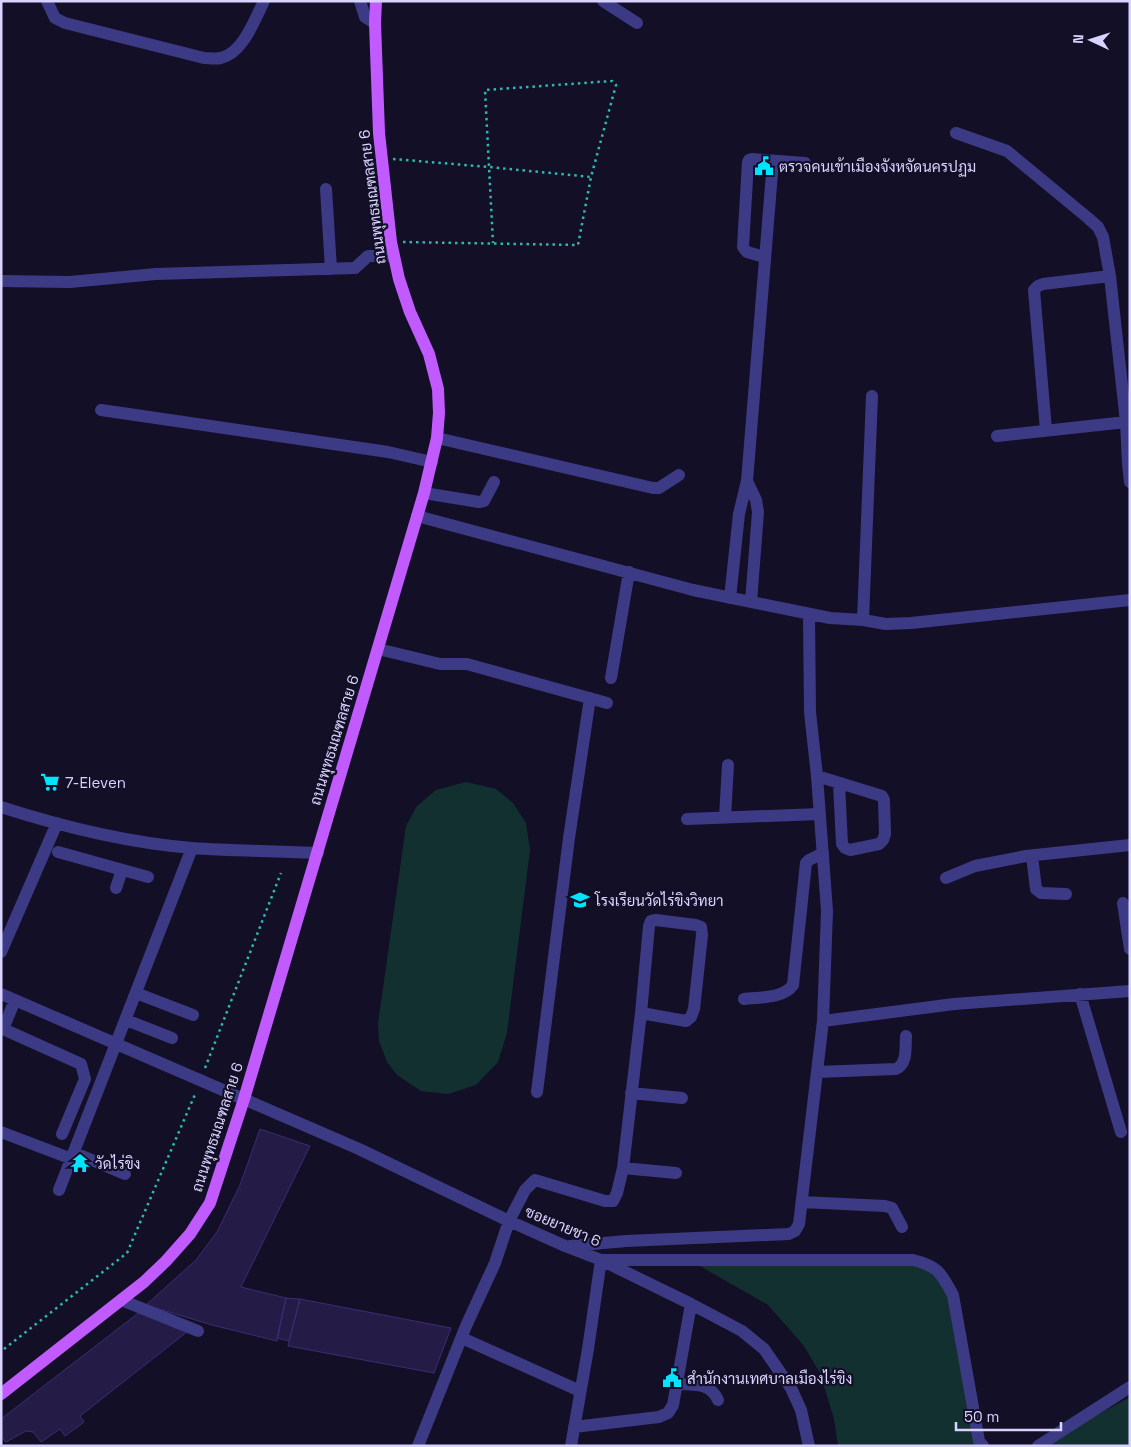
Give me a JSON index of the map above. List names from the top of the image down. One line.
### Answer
{"streets":{"main road":["ถนนพุทธมณฑลสาย 6"],"street":["ซอยยายชา 6"]},"crossings":[["ถนนพุทธมณฑลสาย 6","ซอยยายชา 6"]],"places":{"public building":["ตรวจคนเข้าเมืองจังหจัดนครปฏม","สำนักงานเทศบาลเมืองไร่ขิง"],"supermarket":["7-Eleven"],"school or university":["โรงเรียนวัดไร่ขิงวิทยา"],"temple":["วัดไร่ขิง"]},"scale_bar":"50 m","north":"left"}
